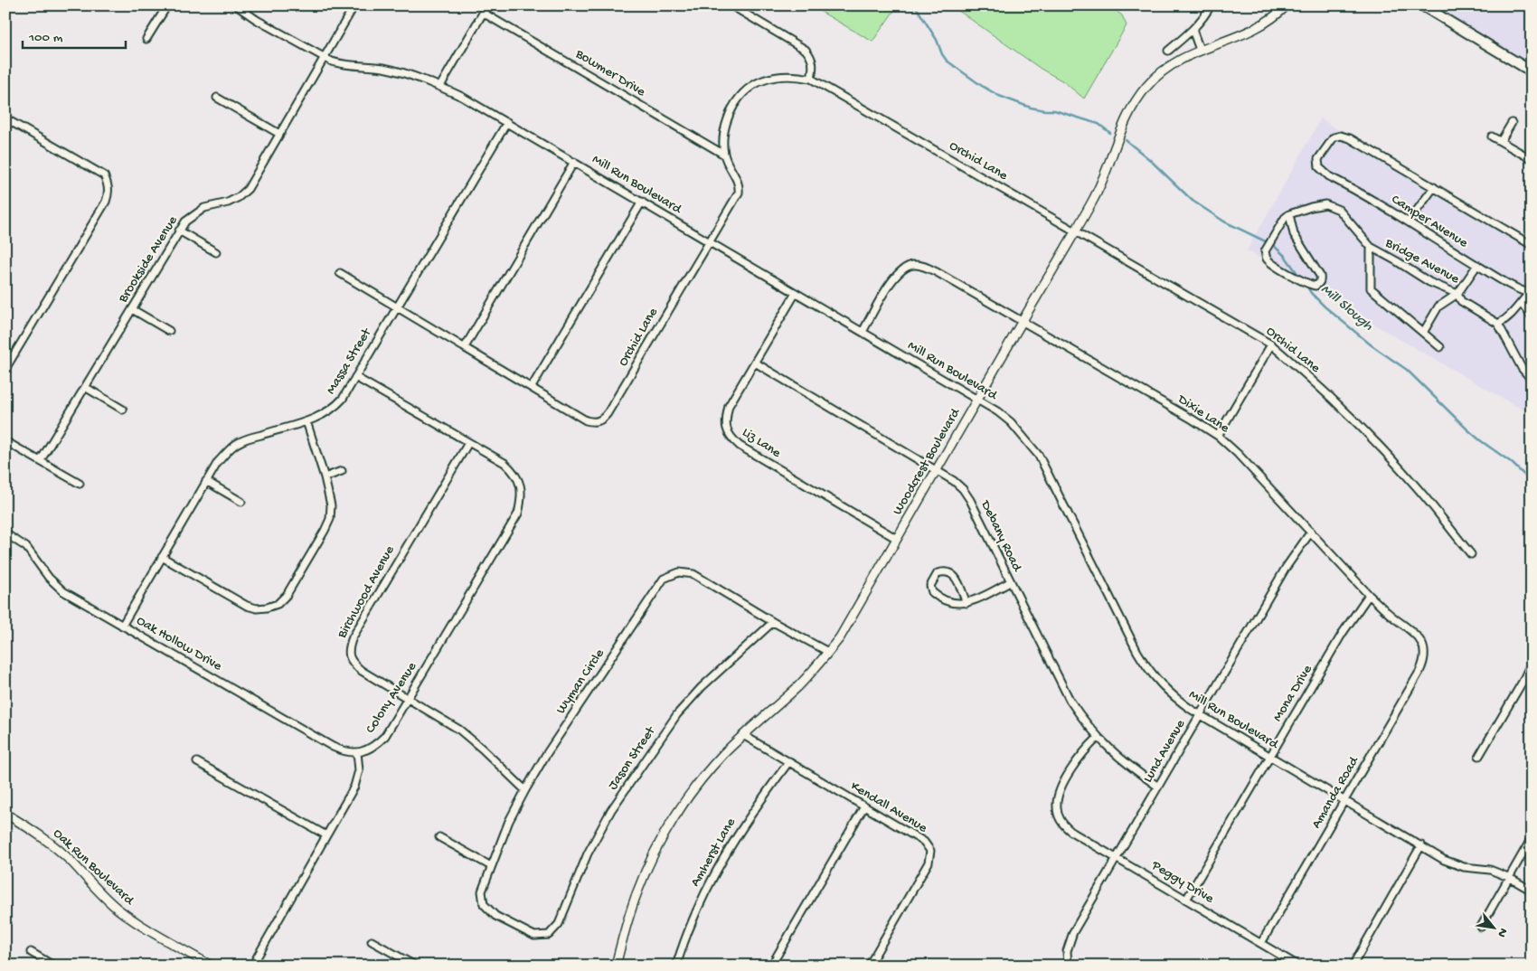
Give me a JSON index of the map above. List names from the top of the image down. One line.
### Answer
{"streets":{"street":["Bowmer Drive","Orchid Lane","Mill Run Boulevard","Camper Avenue","Brookside Avenue","Bridge Avenue","Massa Street","Dixie Lane","Liz Lane","Woodcrest Boulevard","Debany Road","Birchwood Avenue","Oak Hollow Drive","Wyman Circle","Mona Drive","Colony Avenue","Lund Avenue","Jason Street","Amanda Road","Kendall Avenue","Amherst Lane","Oak Run Boulevard","Peggy Drive"]},"crossings":[["Bowmer Drive","Orchid Lane"],["Orchid Lane","Mill Run Boulevard"],["Orchid Lane","Woodcrest Boulevard"],["Mill Run Boulevard","Brookside Avenue"],["Mill Run Boulevard","Massa Street"],["Mill Run Boulevard","Dixie Lane"],["Mill Run Boulevard","Liz Lane"],["Mill Run Boulevard","Woodcrest Boulevard"],["Mill Run Boulevard","Mona Drive"],["Mill Run Boulevard","Lund Avenue"],["Mill Run Boulevard","Amanda Road"],["Massa Street","Oak Hollow Drive"],["Dixie Lane","Woodcrest Boulevard"],["Dixie Lane","Mona Drive"],["Dixie Lane","Lund Avenue"],["Dixie Lane","Amanda Road"],["Liz Lane","Woodcrest Boulevard"],["Liz Lane","Debany Road"],["Woodcrest Boulevard","Debany Road"],["Woodcrest Boulevard","Wyman Circle"],["Woodcrest Boulevard","Kendall Avenue"],["Debany Road","Lund Avenue"],["Debany Road","Peggy Drive"],["Birchwood Avenue","Wyman Circle"],["Birchwood Avenue","Colony Avenue"],["Oak Hollow Drive","Colony Avenue"],["Wyman Circle","Jason Street"],["Mona Drive","Peggy Drive"],["Lund Avenue","Peggy Drive"],["Amanda Road","Peggy Drive"],["Kendall Avenue","Amherst Lane"]],"water":["Mill Slough"],"scale_bar":"100 m","north":"bottom right"}
